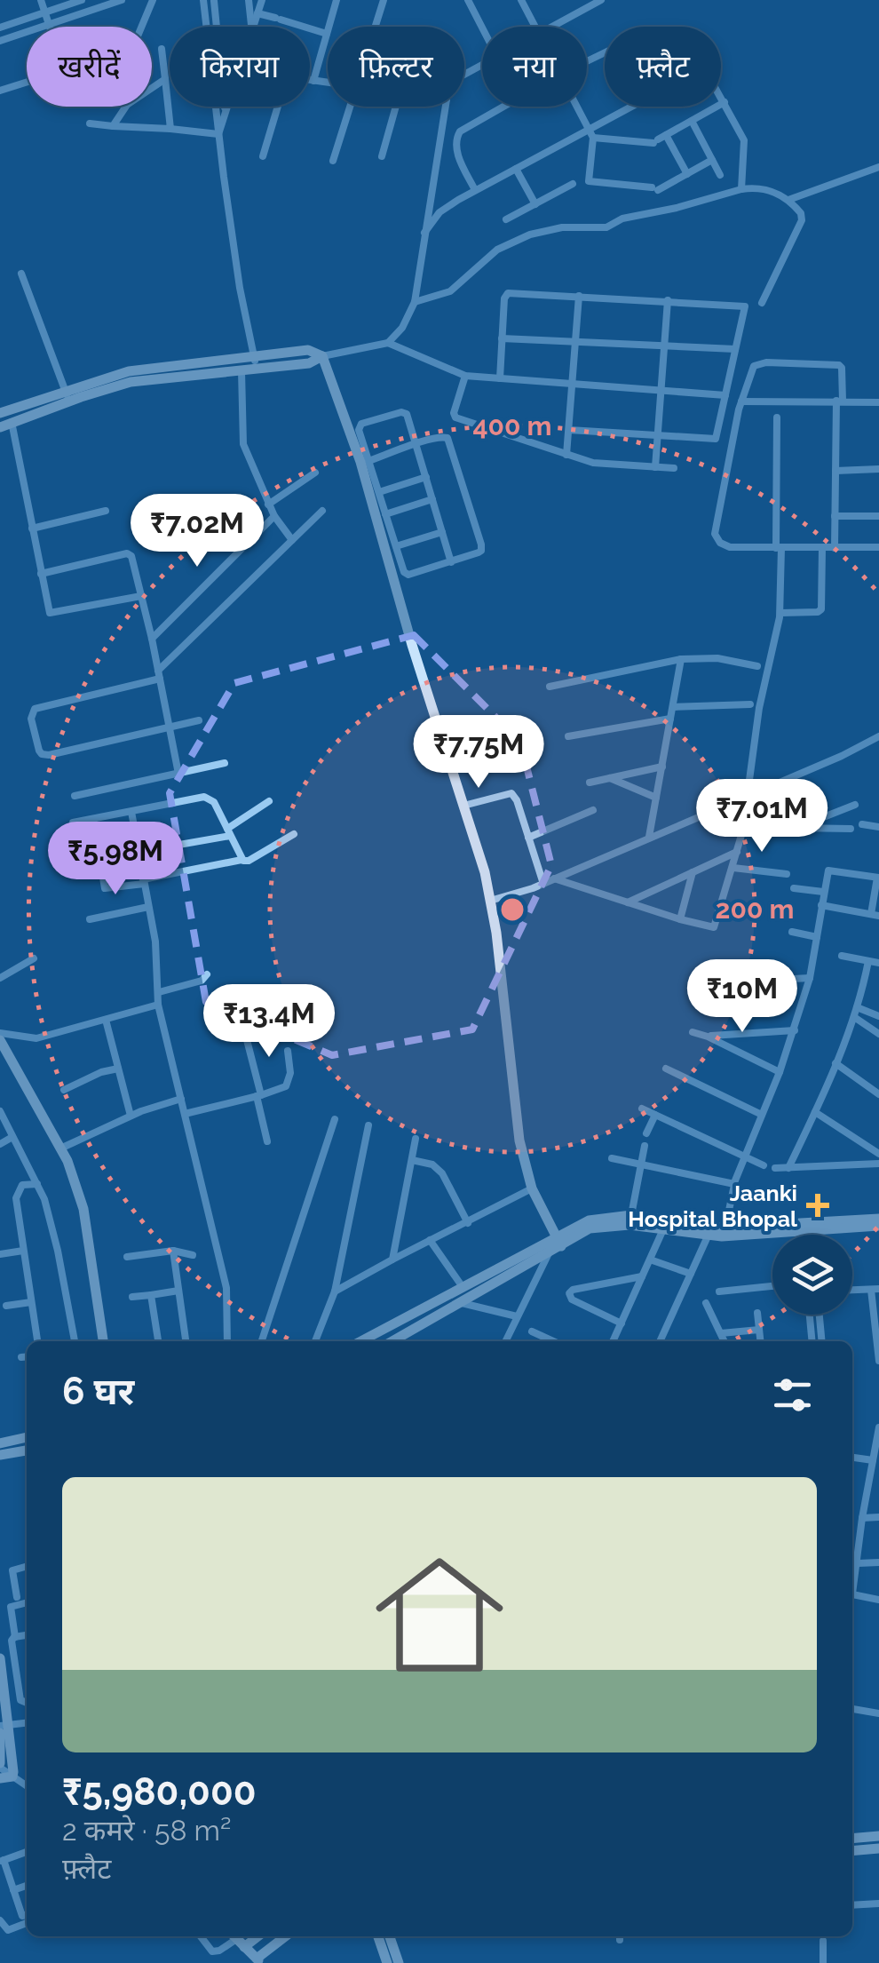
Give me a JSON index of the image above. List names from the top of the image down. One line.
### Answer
{"places":{"health":["Jaanki Hospital Bhopal"]},"page":{"chip":["खरीदें","किराया","फ़िल्टर","नया","फ़्लैट"],"price":["₹7.02M","₹7.75M","₹7.01M","₹5.98M","₹10M","₹13.4M"],"heading":"6 घर","list":[{"name":"₹5,980,000","note":"2 कमरे · 58 m² · फ़्लैट"}]},"rings":["400 m","200 m"]}
